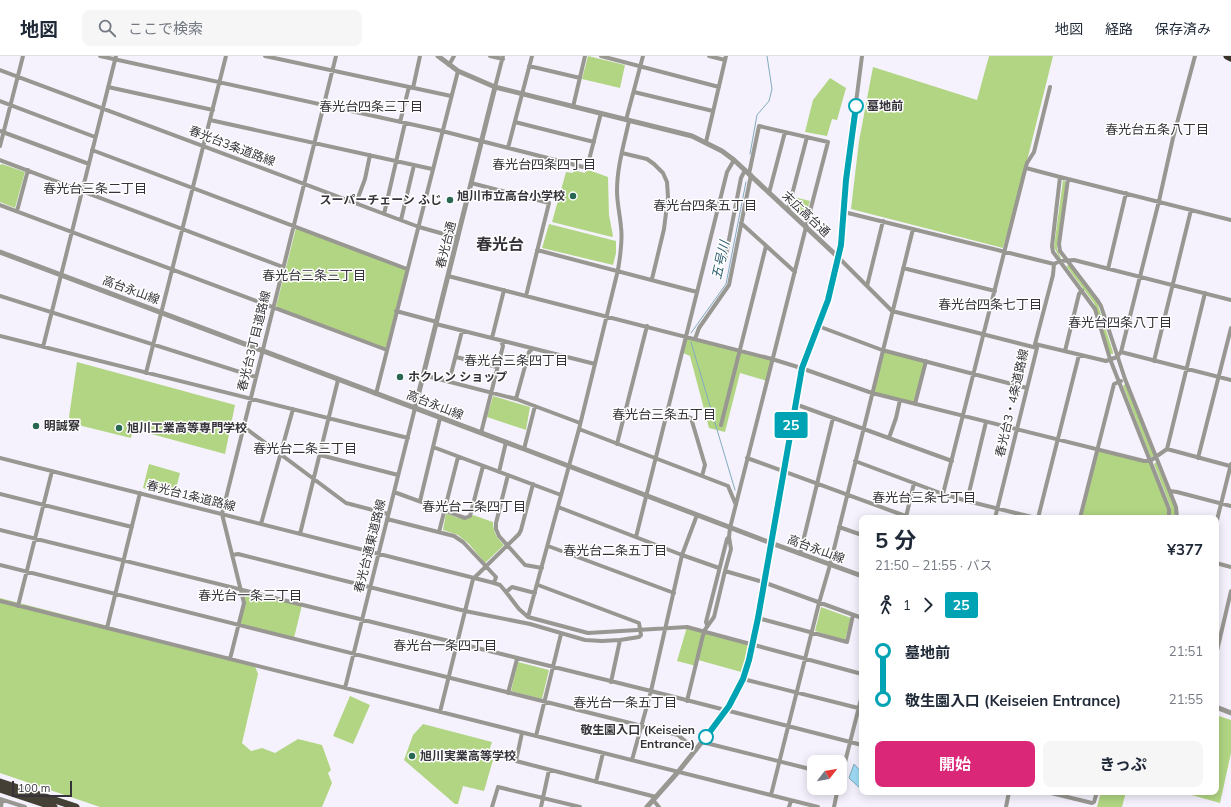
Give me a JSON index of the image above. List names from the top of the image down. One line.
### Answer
{"streets":{"street":["春光台3条道路線","末広高台通","春光台通","高台永山線","春光台3丁目道路線","春光台3・4条道路線","春光台1条道路線","春光台通東道路線"]},"crossings":[["春光台3条道路線","春光台通"],["春光台3条道路線","春光台3丁目道路線"],["末広高台通","春光台通"],["春光台通","高台永山線"],["春光台通","春光台通東道路線"],["高台永山線","春光台3丁目道路線"],["高台永山線","春光台通東道路線"],["春光台3丁目道路線","春光台1条道路線"],["春光台1条道路線","春光台通東道路線"]],"districts":["春光台四条三丁目","春光台五条八丁目","春光台四条四丁目","春光台三条二丁目","春光台四条五丁目","春光台","春光台三条三丁目","春光台四条七丁目","春光台四条八丁目","春光台三条四丁目","春光台三条五丁目","春光台二条三丁目","春光台三条七丁目","春光台二条四丁目","春光台二条五丁目","春光台一条三丁目","春光台一条四丁目","春光台一条五丁目"],"water":["五号川"],"places":["墓地前","旭川市立高台小学校","スーパーチェーン ふじ","ホクレン ショップ","明誠寮","旭川工業高等専門学校","敬生園入口 (Keiseien Entrance)","旭川実業高等学校"],"lines":["bus line 25"],"scale_bar":"100 m","north":"top right","page":{"header":"地図","search":"ここで検索","nav":["地図","経路","保存済み"],"on_map":"25","heading":["5 分","21:50 – 21:55 · バス","¥377"],"legs":["1","25"],"list":[{"name":"墓地前","value":"21:51"},{"name":"敬生園入口 (Keiseien Entrance)","value":"21:55"}],"buttons":["開始","きっぷ"],"scale":"100 m"}}
